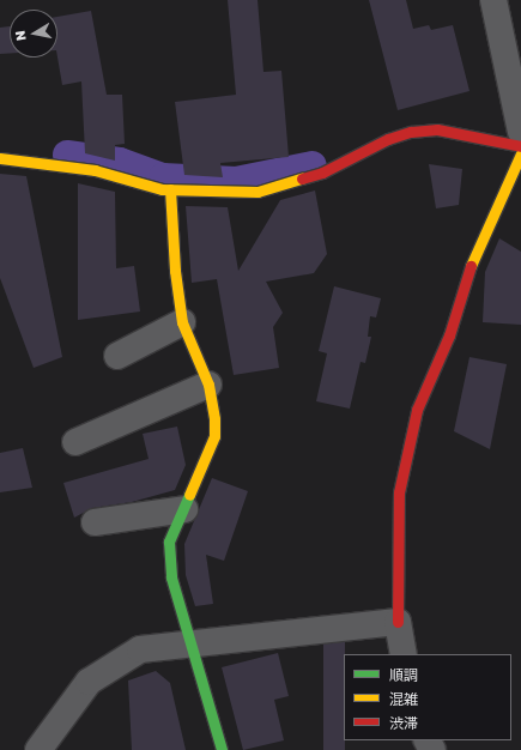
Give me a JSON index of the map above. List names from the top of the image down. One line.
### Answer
{"legend":["順調","混雑","渋滞"],"north":"left"}
